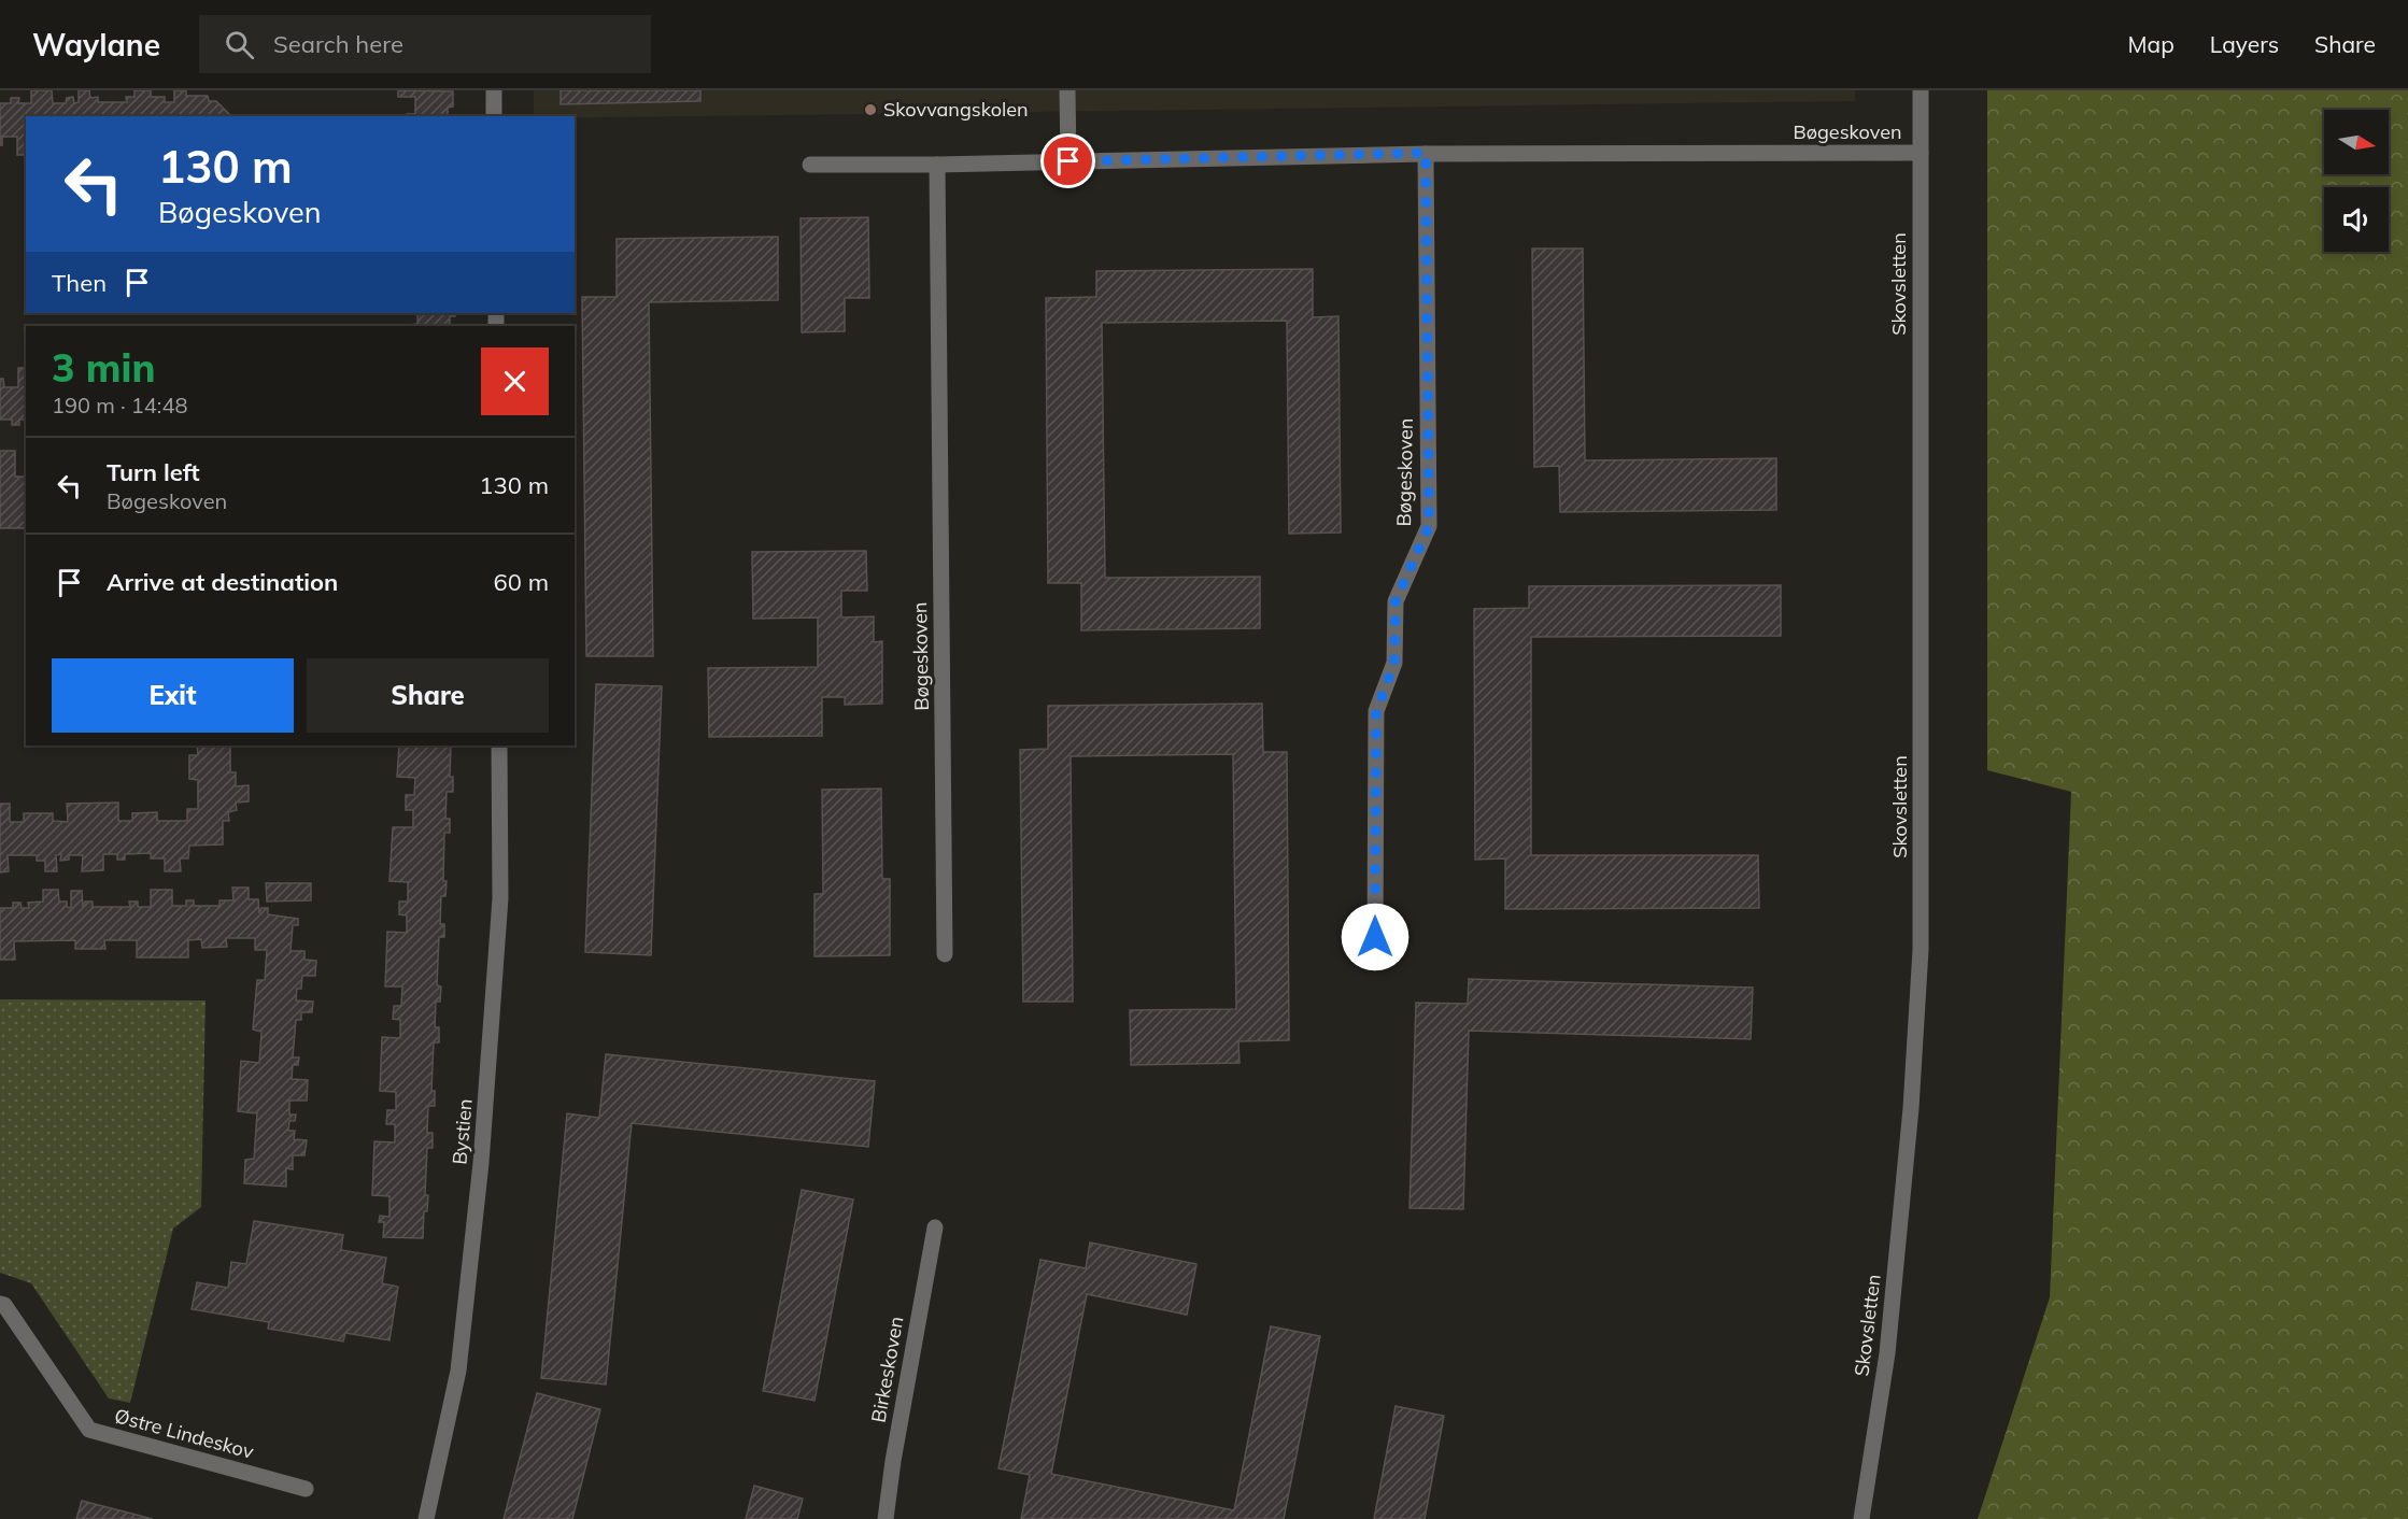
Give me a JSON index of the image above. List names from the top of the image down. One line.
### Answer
{"streets":{"street":["Bøgeskoven","Skovsletten","Bystien","Birkeskoven","Østre Lindeskov"]},"crossings":[["Bøgeskoven","Skovsletten"]],"places":["Skovvangskolen"],"north":"right","page":{"header":"Waylane","search":"Search here","nav":["Map","Layers","Share"],"turn":["130 m","Bøgeskoven"],"then":"Then","heading":["3 min","190 m · 14:48"],"list":[{"name":"Turn left","note":"Bøgeskoven","value":"130 m"},{"name":"Arrive at destination","value":"60 m"}],"buttons":["Exit","Share"]}}
